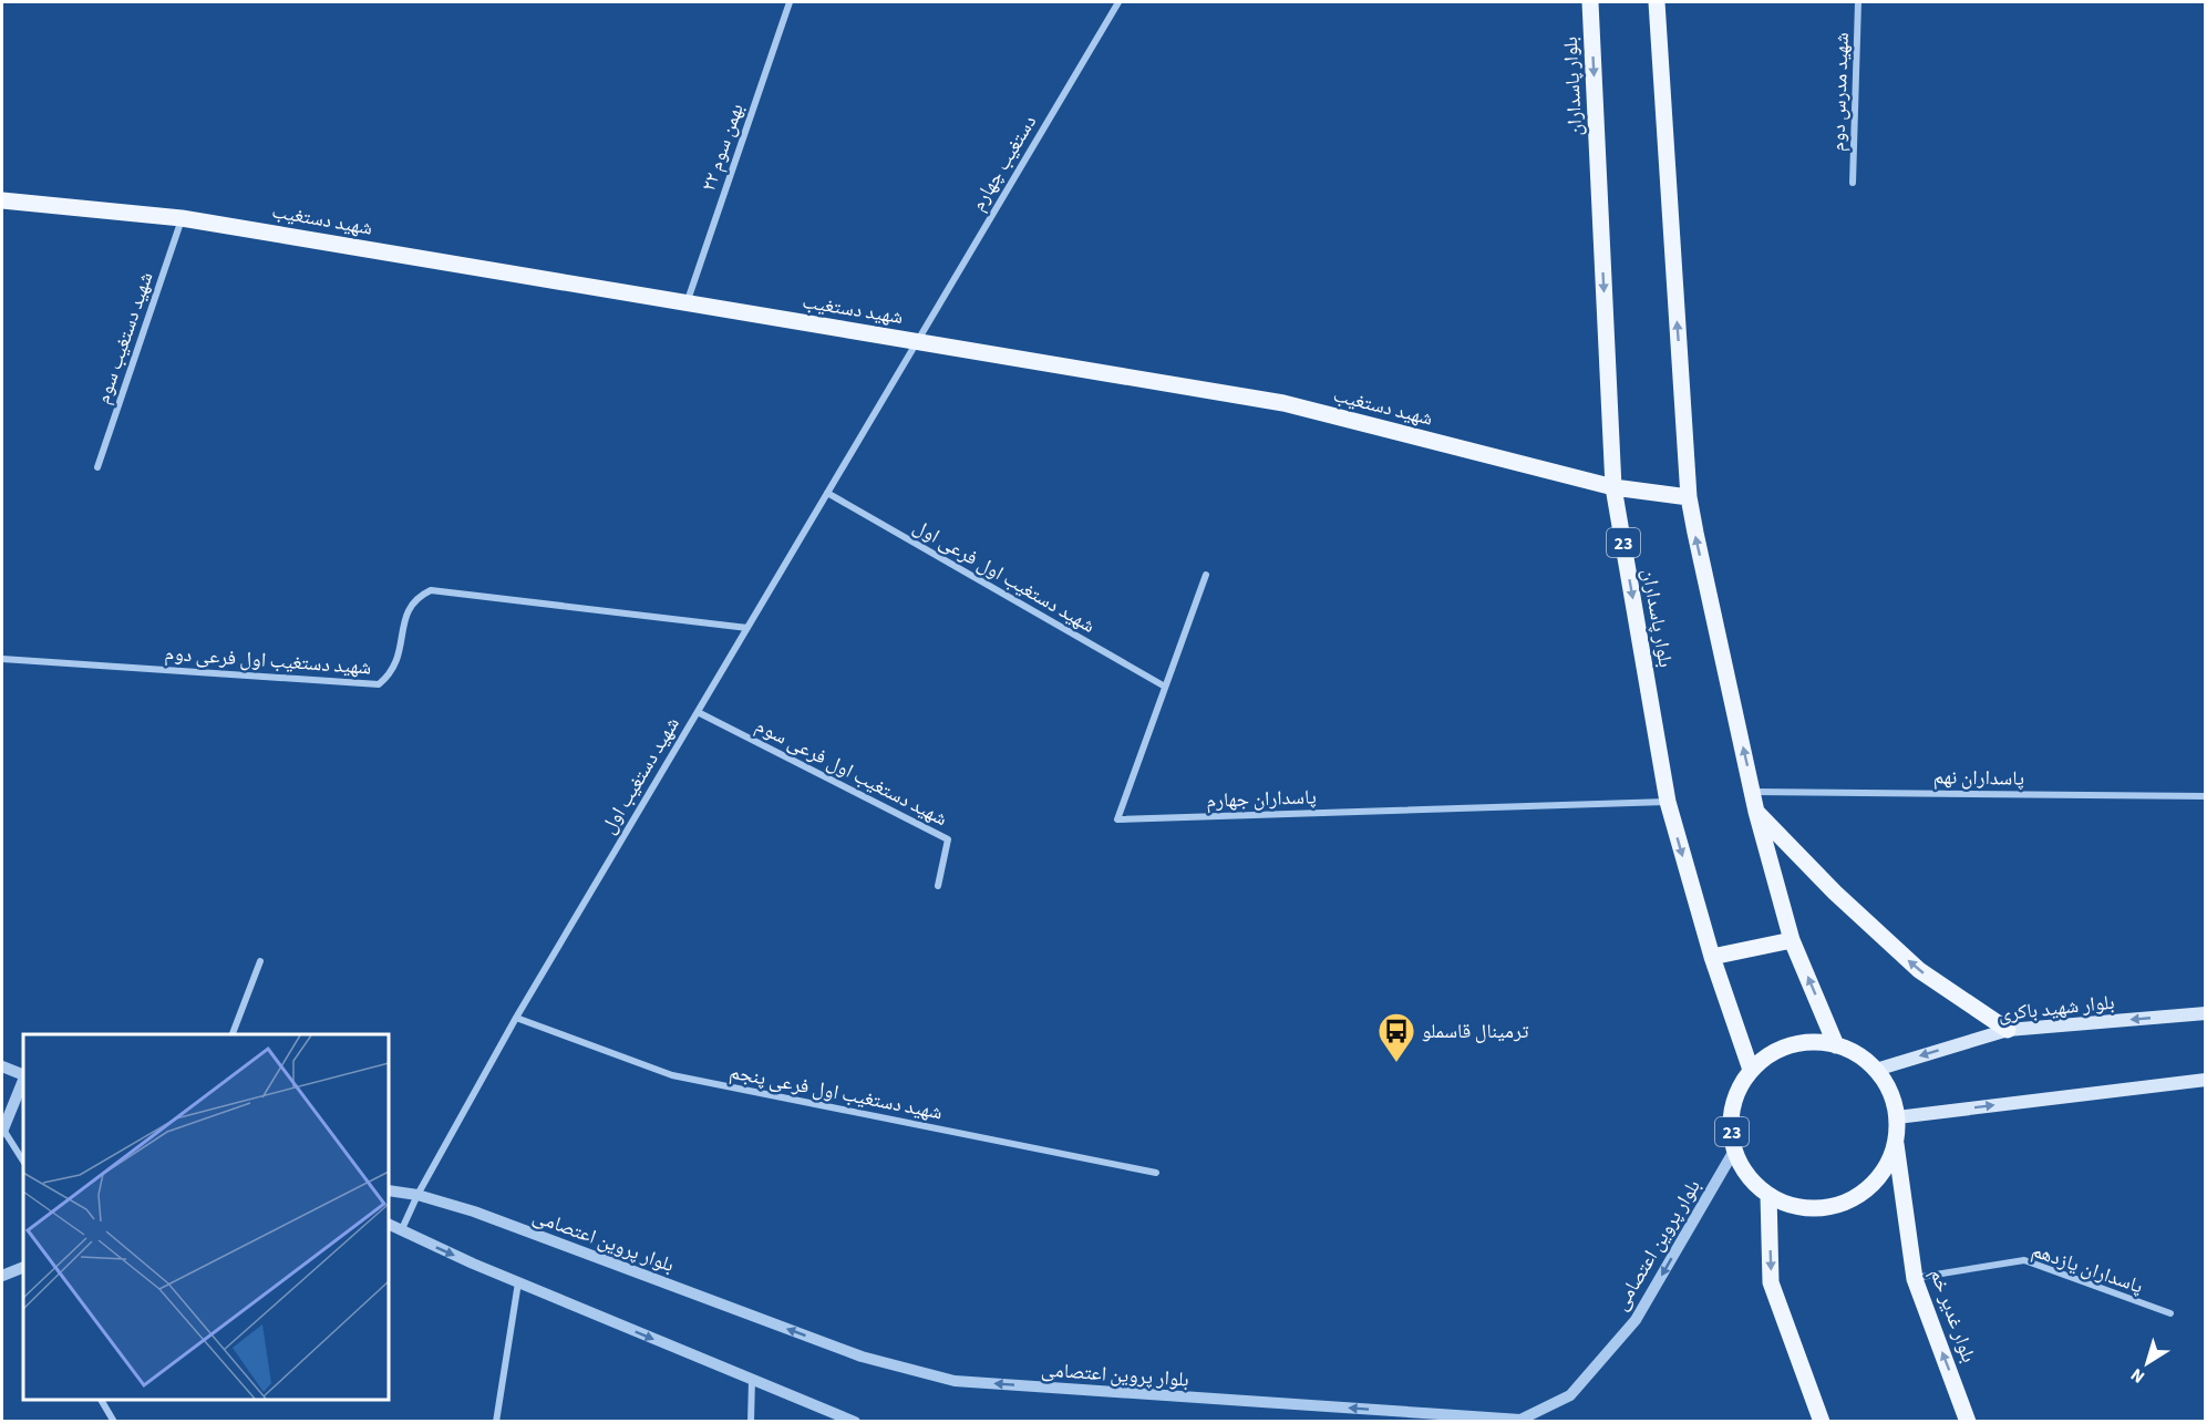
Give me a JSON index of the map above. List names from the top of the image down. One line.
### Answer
{"streets":{"main road":["بلوار پاسداران","شهید دستغیب","23","بلوار شهید باکری","بلوار غدیر خم"],"street":["شهید مدرس دوم","۲۲ بهمن سوم","دستغیب چهارم","شهید دستغیب سوم","شهید دستغیب اول فرعی اول","شهید دستغیب اول فرعی دوم","شهید دستغیب اول فرعی سوم","شهید دستغیب اول","پاسداران نهم","پاسداران جهارم","شهید دستغیب اول فرعی پنجم","بلوار پروین اعتصامی","پاسداران یازدهم"]},"crossings":[["بلوار پاسداران","شهید دستغیب"],["بلوار پاسداران","23"],["بلوار پاسداران","پاسداران جهارم"],["بلوار پاسداران","بلوار شهید باکری"],["بلوار پاسداران","بلوار پروین اعتصامی"],["بلوار پاسداران","بلوار غدیر خم"],["۲۲ بهمن سوم","شهید دستغیب"],["دستغیب چهارم","شهید دستغیب"],["دستغیب چهارم","شهید دستغیب اول"],["شهید دستغیب","شهید دستغیب سوم"],["شهید دستغیب","شهید دستغیب اول"],["23","بلوار شهید باکری"],["23","بلوار پروین اعتصامی"],["23","بلوار غدیر خم"],["شهید دستغیب اول فرعی اول","شهید دستغیب اول"],["شهید دستغیب اول فرعی اول","پاسداران جهارم"],["شهید دستغیب اول فرعی دوم","شهید دستغیب اول"],["شهید دستغیب اول فرعی سوم","شهید دستغیب اول"],["شهید دستغیب اول","شهید دستغیب اول فرعی پنجم"],["شهید دستغیب اول","بلوار پروین اعتصامی"],["بلوار شهید باکری","بلوار پروین اعتصامی"],["بلوار شهید باکری","بلوار غدیر خم"],["بلوار پروین اعتصامی","بلوار غدیر خم"],["پاسداران یازدهم","بلوار غدیر خم"]],"places":{"bus stop":["ترمینال قاسملو"]},"north":"bottom left"}
